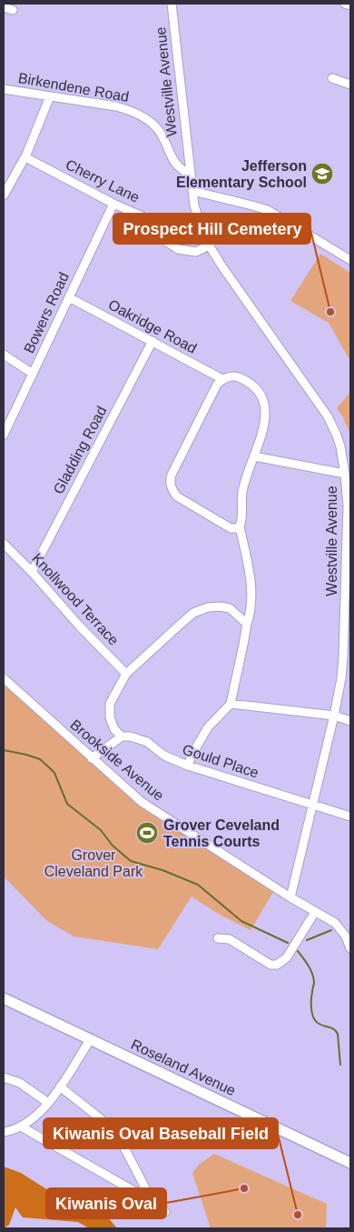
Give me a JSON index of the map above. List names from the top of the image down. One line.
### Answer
{"streets":{"main road":["Roseland Avenue"],"street":["Westville Avenue","Birkendene Road","Cherry Lane","Bowers Road","Oakridge Road","Gladding Road","Knollwood Terrace","Brookside Avenue","Gould Place"]},"crossings":[["Westville Avenue","Birkendene Road"],["Westville Avenue","Cherry Lane"],["Westville Avenue","Brookside Avenue"],["Westville Avenue","Gould Place"],["Cherry Lane","Bowers Road"],["Bowers Road","Oakridge Road"],["Oakridge Road","Gladding Road"],["Gladding Road","Knollwood Terrace"]],"parks":["Grover Cleveland Park"],"places":{"school or university":["Jefferson Elementary School"],"other":["Prospect Hill Cemetery","Kiwanis Oval","Kiwanis Oval Baseball Field"],"sports":["Grover Ceveland Tennis Courts"]}}
